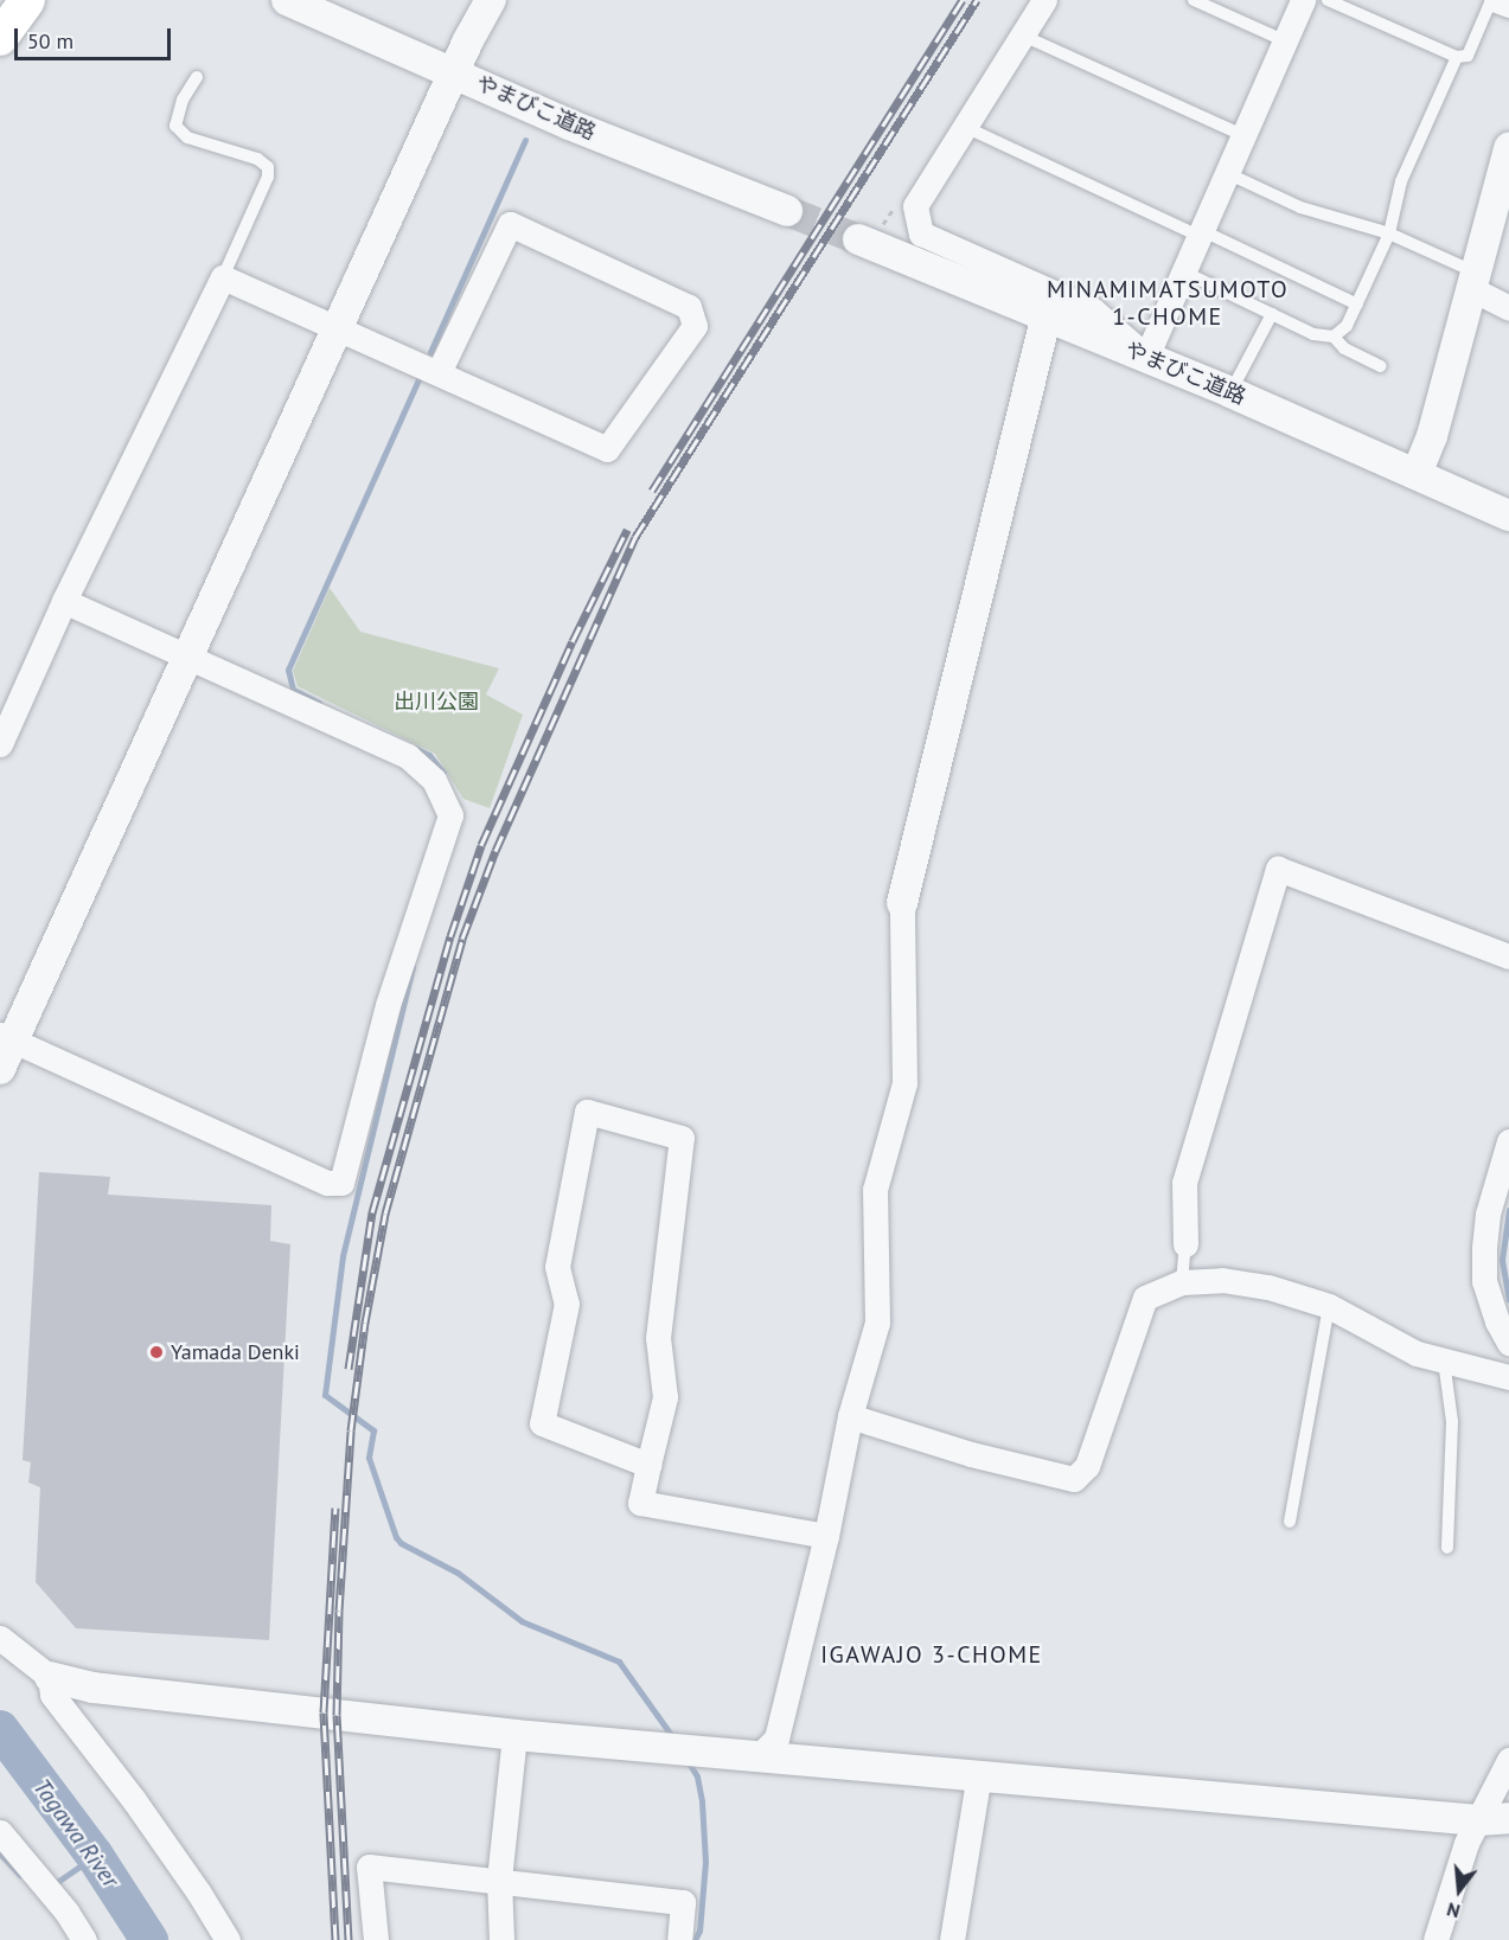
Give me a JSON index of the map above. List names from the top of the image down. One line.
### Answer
{"streets":{"street":["やまびこ道路"]},"districts":["MINAMIMATSUMOTO 1-CHOME","IGAWAJO 3-CHOME"],"water":["Tagawa River"],"parks":["出川公園"],"places":["Yamada Denki"],"scale_bar":"50 m","north":"bottom"}
